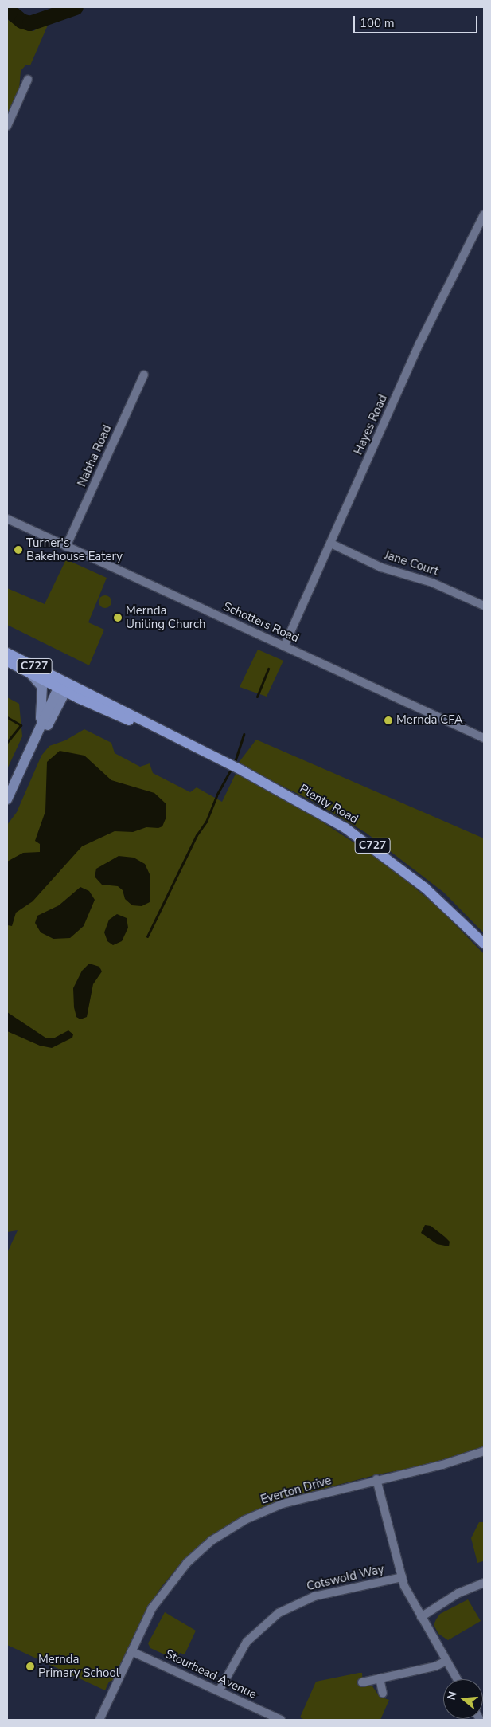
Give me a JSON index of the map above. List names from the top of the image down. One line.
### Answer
{"streets":{"main road":["C727","Plenty Road"],"street":["Hayes Road","Nabha Road","Jane Court","Schotters Road","Everton Drive","Cotswold Way","Stourhead Avenue"]},"crossings":[["Hayes Road","Jane Court"],["Hayes Road","Schotters Road"],["Nabha Road","Schotters Road"],["Everton Drive","Stourhead Avenue"],["Cotswold Way","Stourhead Avenue"]],"places":["Turner's Bakehouse Eatery","Mernda Uniting Church","Mernda CFA","Mernda Primary School"],"scale_bar":"100 m","north":"left"}
